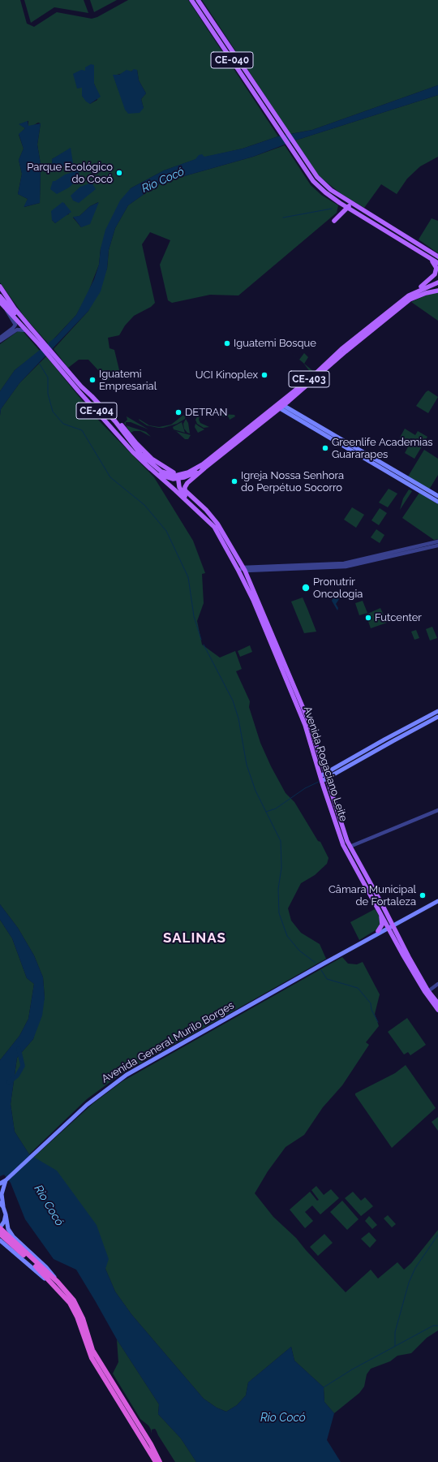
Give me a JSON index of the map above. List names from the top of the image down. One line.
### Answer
{"streets":{"main road":["CE-040","CE-403","CE-404","Avenida Rogaciano Leite","Avenida General Murilo Borges"]},"crossings":[["CE-403","CE-404"],["CE-404","Avenida Rogaciano Leite"],["Avenida Rogaciano Leite","Avenida General Murilo Borges"]],"districts":["SALINAS"],"water":["Rio Cocó"],"places":["Parque Ecológico do Cocó","Iguatemi Bosque","UCI Kinoplex","Iguatemi Empresarial","DETRAN","Greenlife Academias Guararapes","Igreja Nossa Senhora do Perpétuo Socorro","Pronutrir Oncologia","Futcenter","Câmara Municipal de Fortaleza"]}
